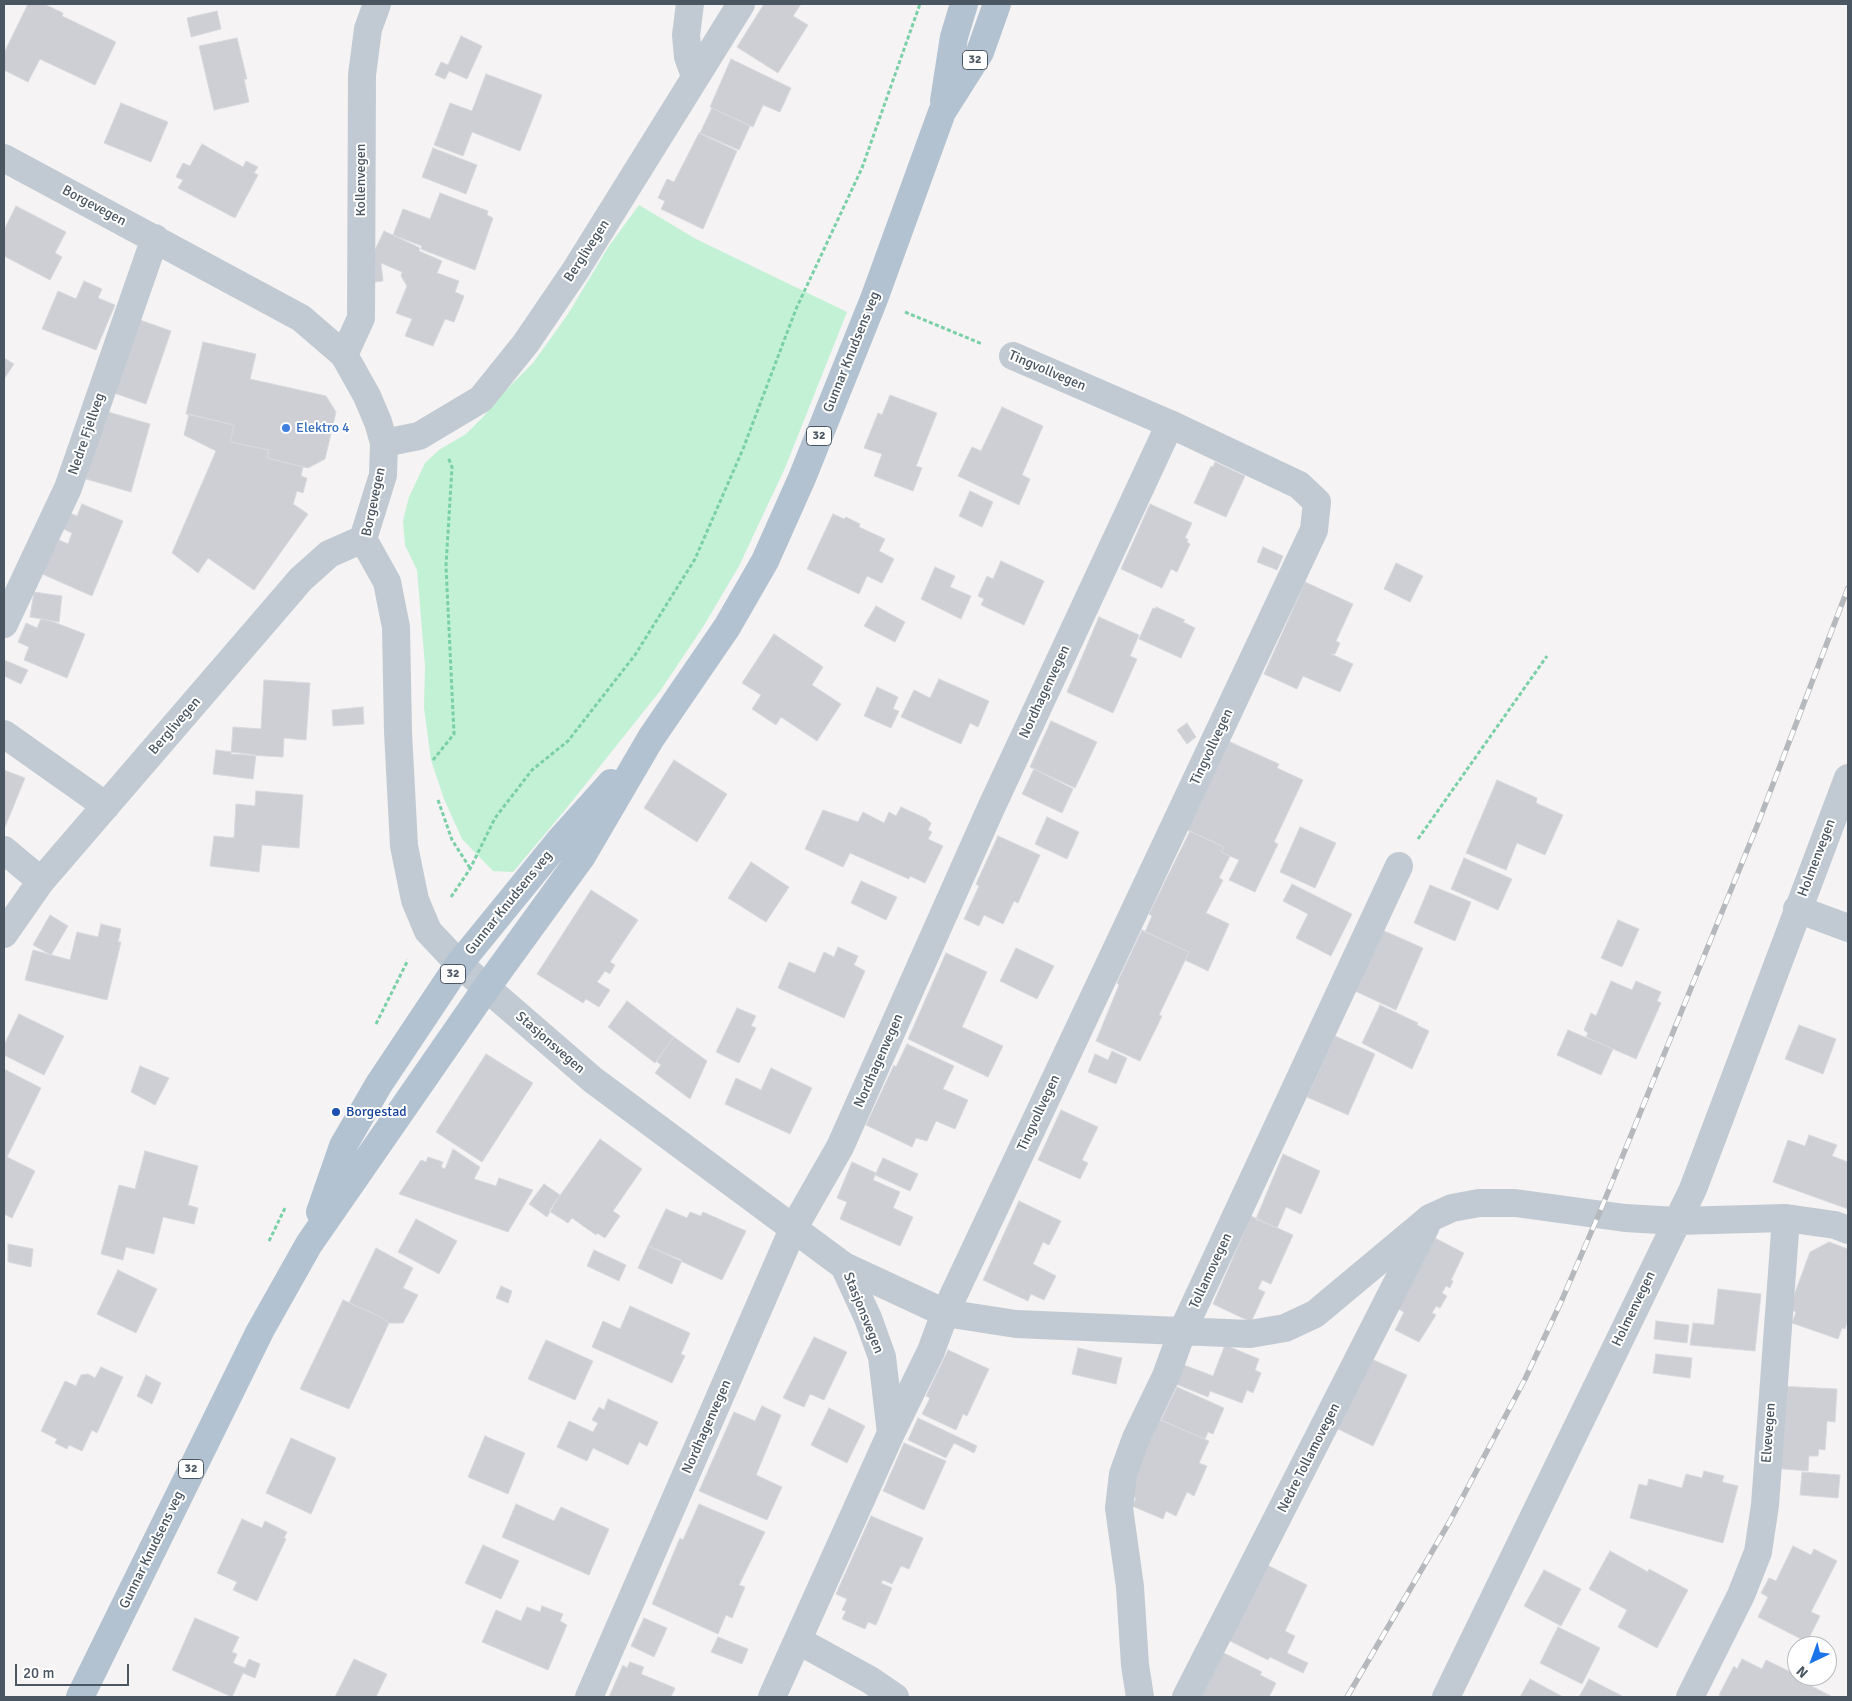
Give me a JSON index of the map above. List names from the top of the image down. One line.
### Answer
{"streets":{"main road":["32","Gunnar Knudsens veg"],"street":["Kollenvegen","Borgevegen","Berglivegen","Tingvollvegen","Nedre Fjellveg","Nordhagenvegen","Holmenvegen","Stasjonsvegen","Tollamovegen","Elvevegen","Nedre Tollamovegen"]},"crossings":[["Kollenvegen","Borgevegen"],["Borgevegen","Berglivegen"],["Borgevegen","Gunnar Knudsens veg"],["Borgevegen","Nedre Fjellveg"],["Borgevegen","Stasjonsvegen"],["Gunnar Knudsens veg","Tingvollvegen"],["Gunnar Knudsens veg","Stasjonsvegen"],["Tingvollvegen","Nordhagenvegen"],["Tingvollvegen","Stasjonsvegen"],["Nordhagenvegen","Stasjonsvegen"]],"places":["Elektro 4","Borgestad"],"scale_bar":"20 m","north":"bottom left"}
